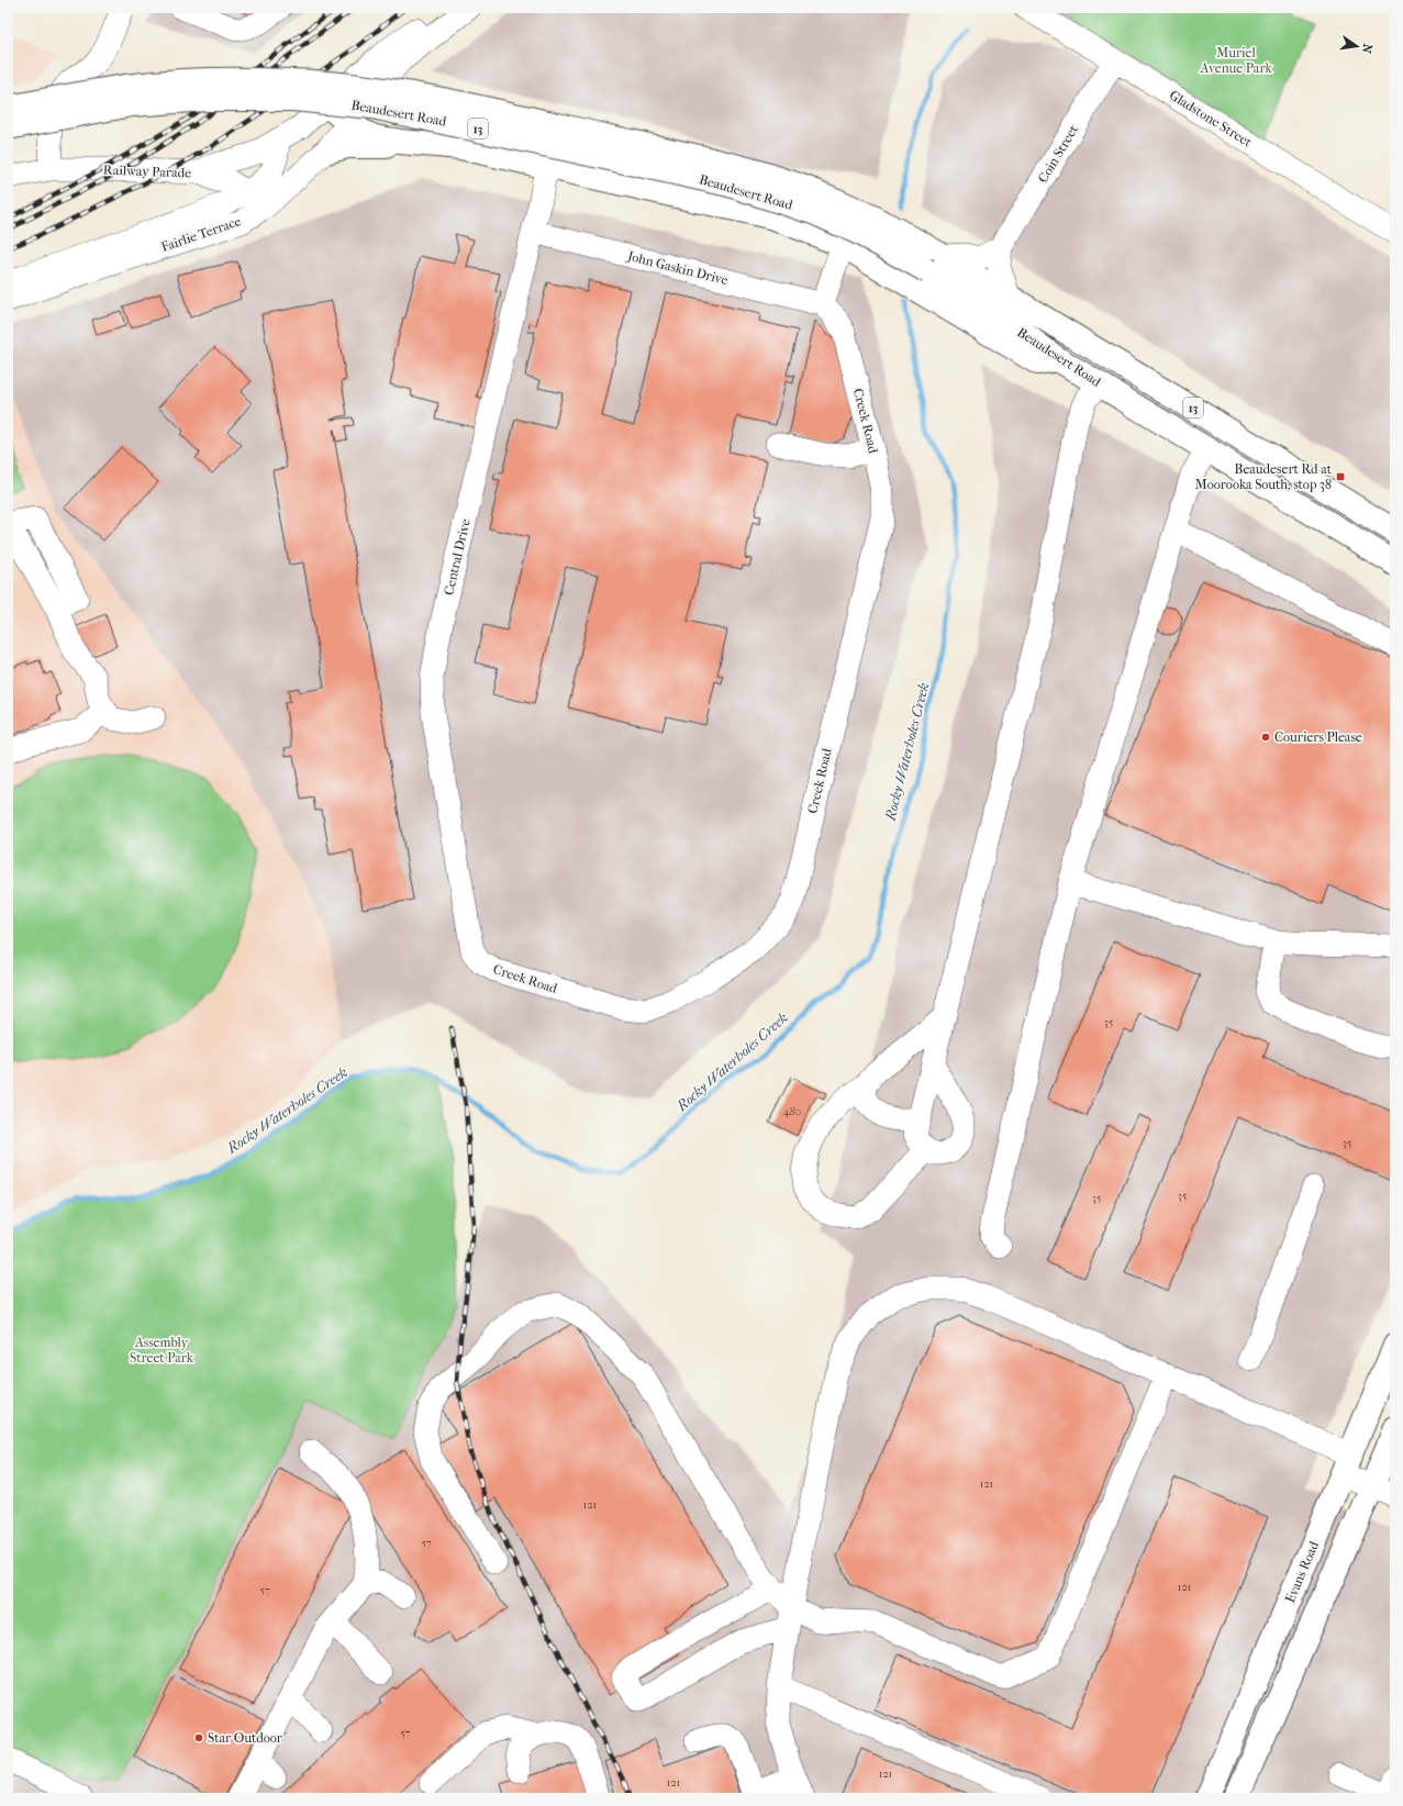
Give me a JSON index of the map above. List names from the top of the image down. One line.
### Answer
{"streets":{"main road":["Beaudesert Road","13","Evans Road"],"street":["Gladstone Street","Coin Street","Railway Parade","Fairlie Terrace","John Gaskin Drive","Creek Road","Central Drive"]},"crossings":[["Beaudesert Road","Coin Street"],["Gladstone Street","Coin Street"],["Railway Parade","Fairlie Terrace"],["John Gaskin Drive","Creek Road"],["John Gaskin Drive","Central Drive"],["Creek Road","Central Drive"]],"water":["Rocky Waterholes Creek"],"parks":["Muriel Avenue Park","Assembly Street Park"],"places":{"transit":["Beaudesert Rd at Moorooka South, stop 38"],"other":["Couriers Please","Star Outdoor"]},"house_numbers":["35","480","35","35","35","121","121","57","121","57","57","121","121"],"north":"right"}
